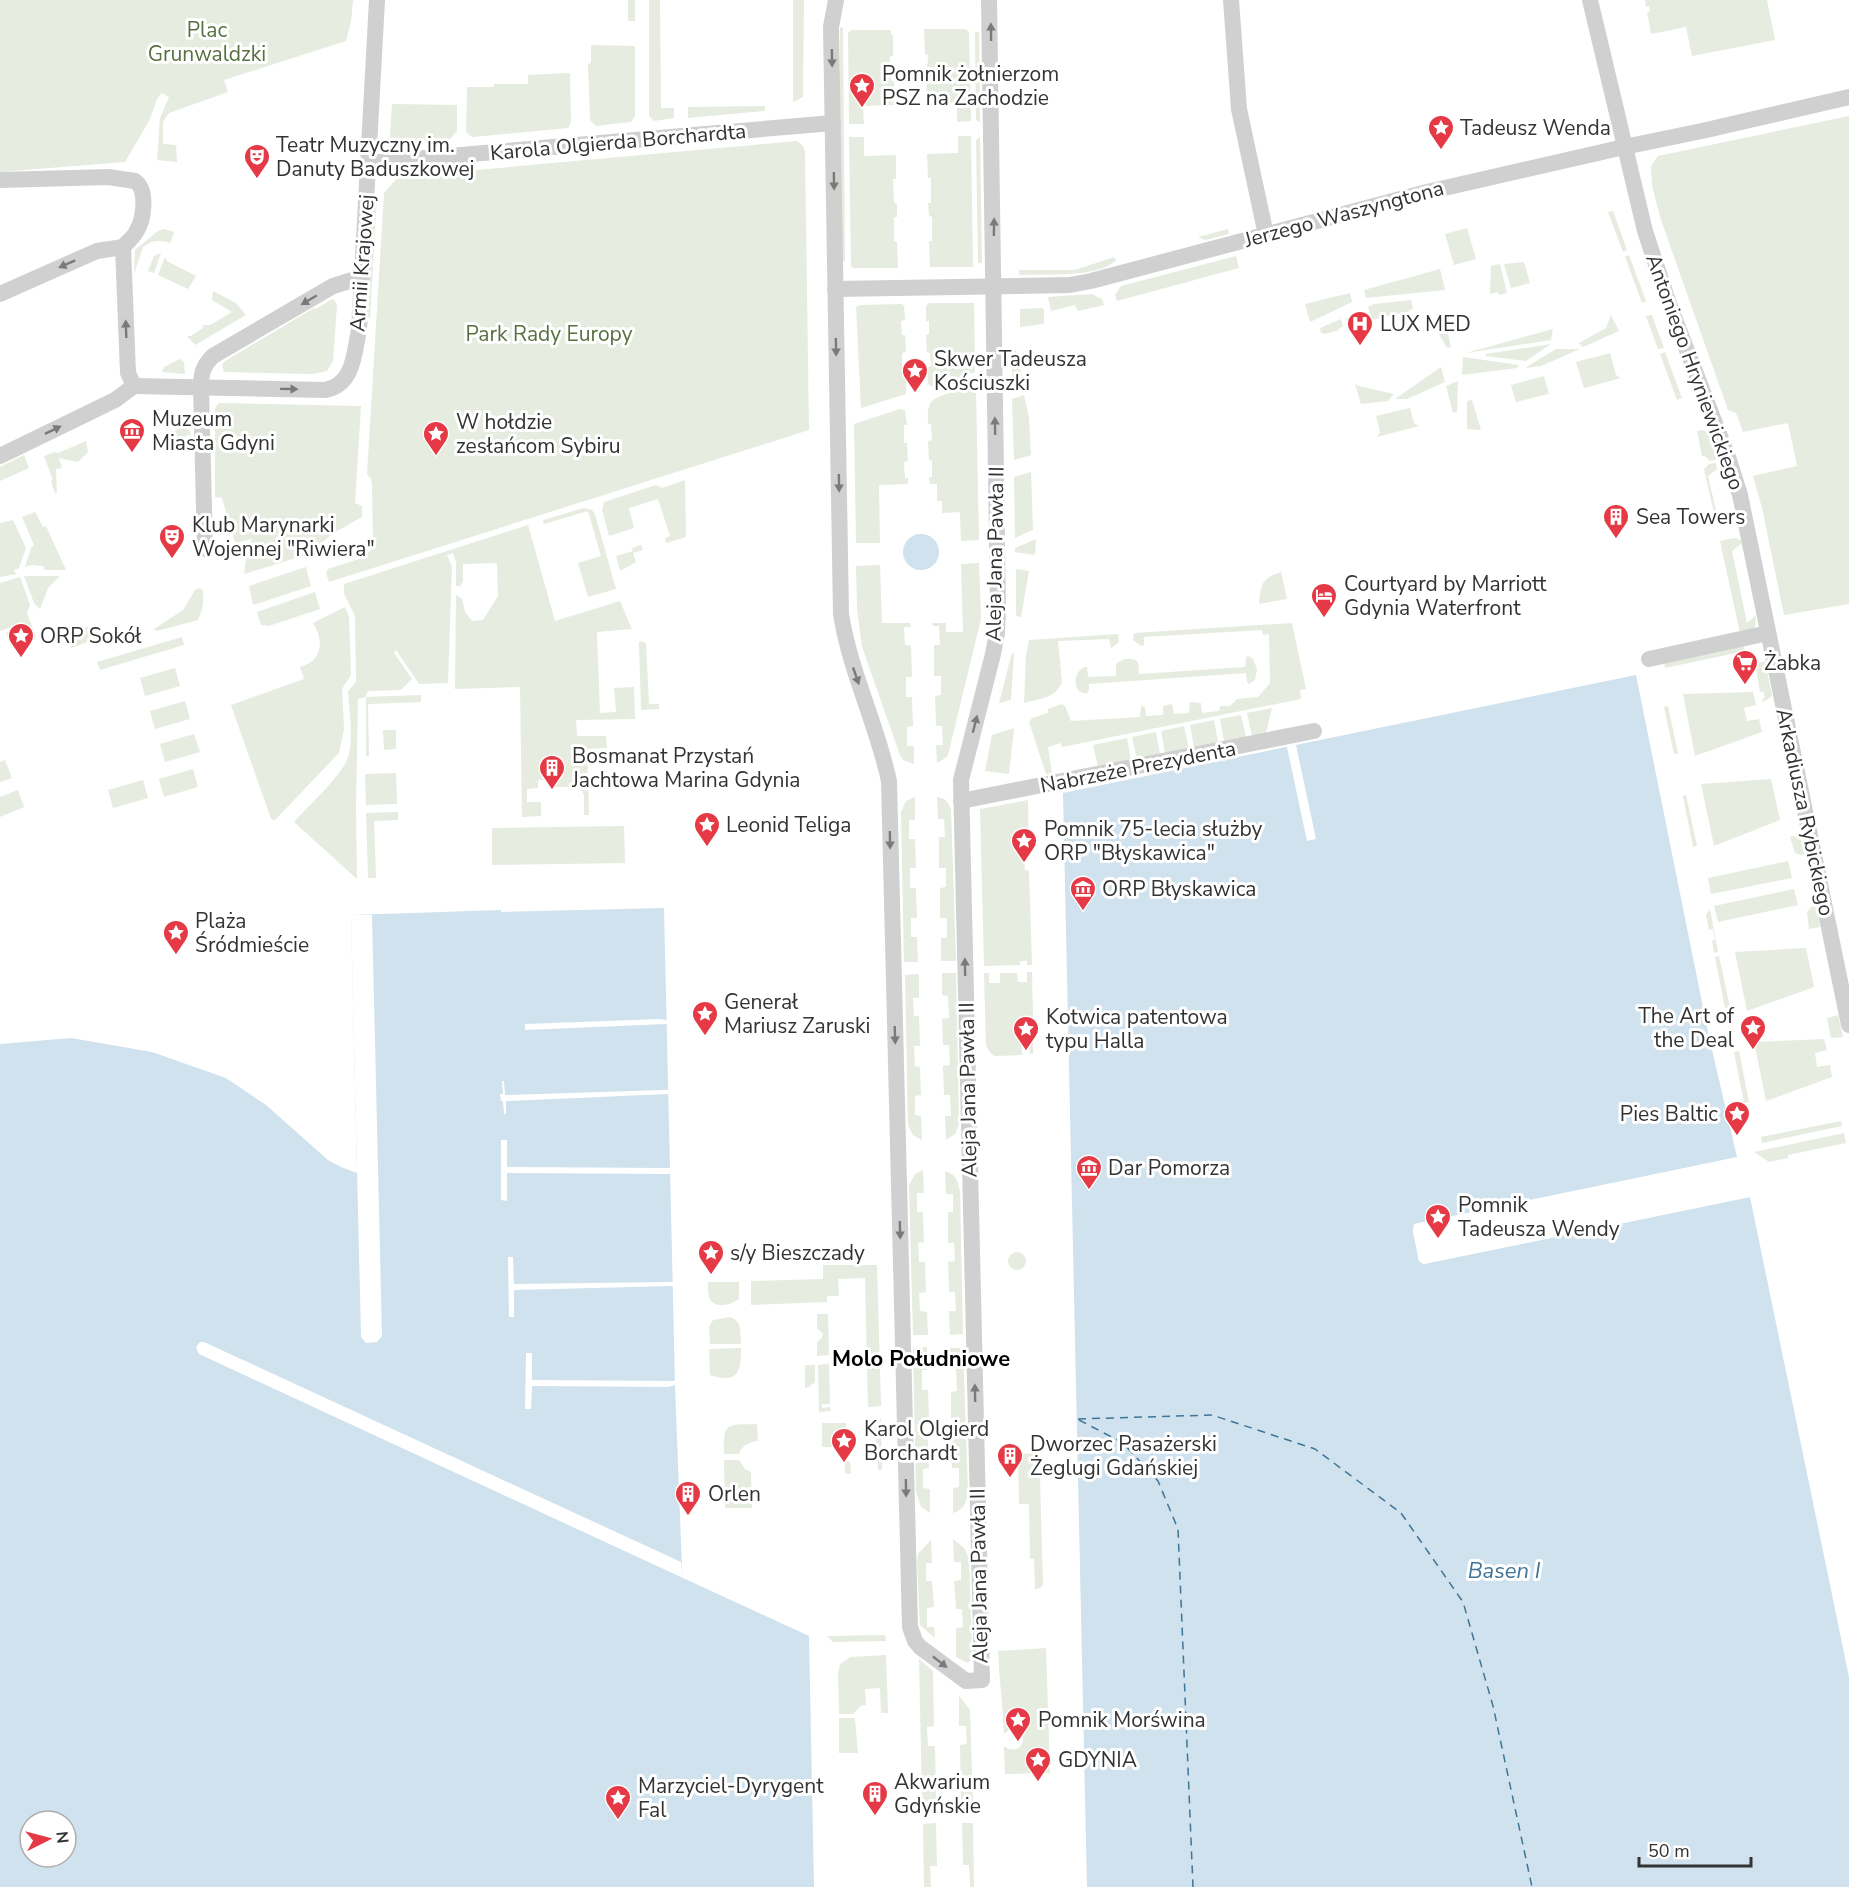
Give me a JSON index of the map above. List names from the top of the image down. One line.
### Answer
{"streets":{"street":["Karola Olgierda Borchardta","Jerzego Waszyngtona","Armii Krajowej","Antoniego Hryniewickiego","Aleja Jana Pawła II","Nabrzeże Prezydenta","Arkadiusza Rybickiego"]},"crossings":[["Karola Olgierda Borchardta","Armii Krajowej"],["Jerzego Waszyngtona","Antoniego Hryniewickiego"],["Jerzego Waszyngtona","Aleja Jana Pawła II"],["Antoniego Hryniewickiego","Arkadiusza Rybickiego"],["Aleja Jana Pawła II","Nabrzeże Prezydenta"]],"districts":["Molo Południowe"],"water":["Basen I"],"parks":["Plac Grunwaldzki","Park Rady Europy"],"places":{"place":["Pomnik żołnierzom PSZ na Zachodzie","Tadeusz Wenda","Skwer Tadeusza Kościuszki","W hołdzie zesłańcom Sybiru","ORP Sokół","Leonid Teliga","Pomnik 75-lecia służby ORP \"Błyskawica\"","Plaża Śródmieście","Generał Mariusz Zaruski","The Art of the Deal","Kotwica patentowa typu Halla","Pies Baltic","Pomnik Tadeusza Wendy","s/y Bieszczady","Karol Olgierd Borchardt","Pomnik Morświna","GDYNIA","Marzyciel-Dyrygent Fal"],"theatre":["Teatr Muzyczny im. Danuty Baduszkowej","Klub Marynarki Wojennej \"Riwiera\""],"hospital":["LUX MED"],"museum":["Muzeum Miasta Gdyni","ORP Błyskawica","Dar Pomorza"],"building":["Sea Towers","Bosmanat Przystań Jachtowa Marina Gdynia","Dworzec Pasażerski Żeglugi Gdańskiej","Orlen","Akwarium Gdyńskie"],"hotel":["Courtyard by Marriott Gdynia Waterfront"],"supermarket":["Żabka"]},"scale_bar":"50 m","north":"right"}
